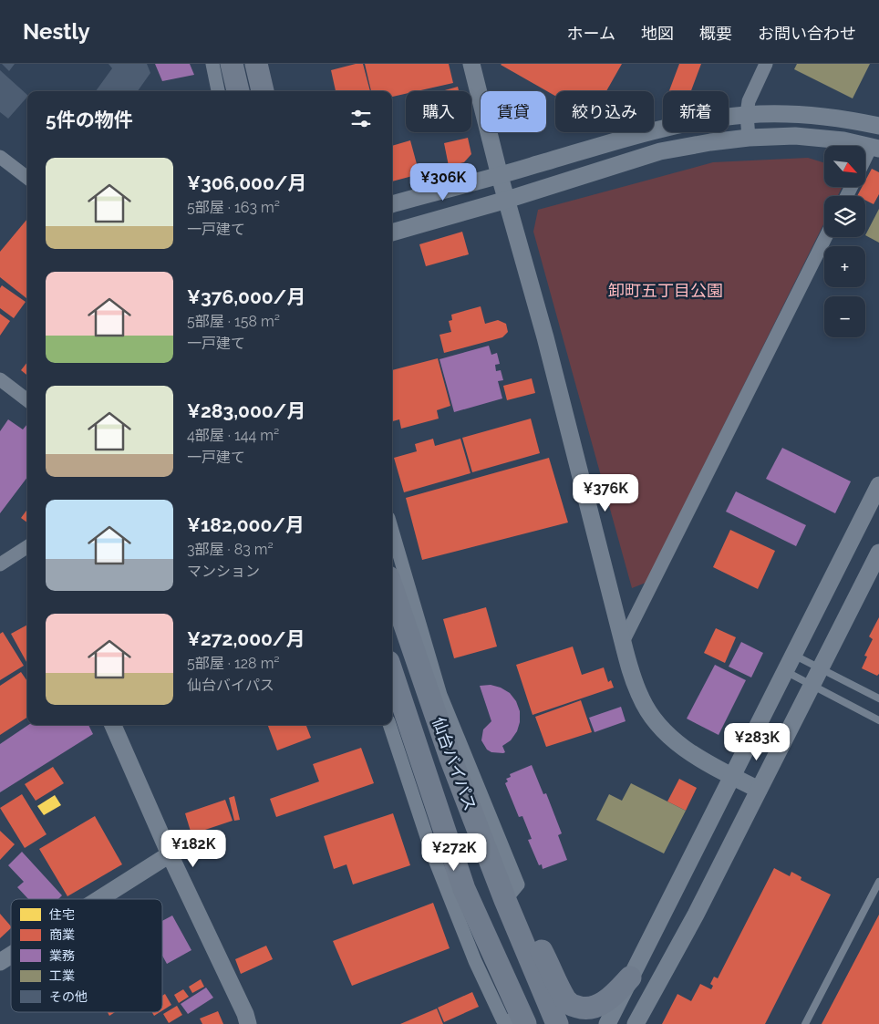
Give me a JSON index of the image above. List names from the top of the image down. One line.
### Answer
{"streets":{"highway":["仙台バイパス"]},"parks":["卸町五丁目公園"],"legend":["住宅","商業","業務","工業","その他"],"north":"bottom right","page":{"header":"Nestly","nav":["ホーム","地図","概要","お問い合わせ"],"chip":["購入","賃貸","絞り込み","新着"],"heading":"5件の物件","map_buttons":["+","−"],"list":[{"name":"¥306,000/月","note":"5部屋 · 163 m² · 一戸建て"},{"name":"¥376,000/月","note":"5部屋 · 158 m² · 一戸建て"},{"name":"¥283,000/月","note":"4部屋 · 144 m² · 一戸建て"},{"name":"¥182,000/月","note":"3部屋 · 83 m² · マンション"},{"name":"¥272,000/月","note":"5部屋 · 128 m² · 仙台バイパス"}],"price":["¥306K","¥376K","¥283K","¥182K","¥272K"]}}
